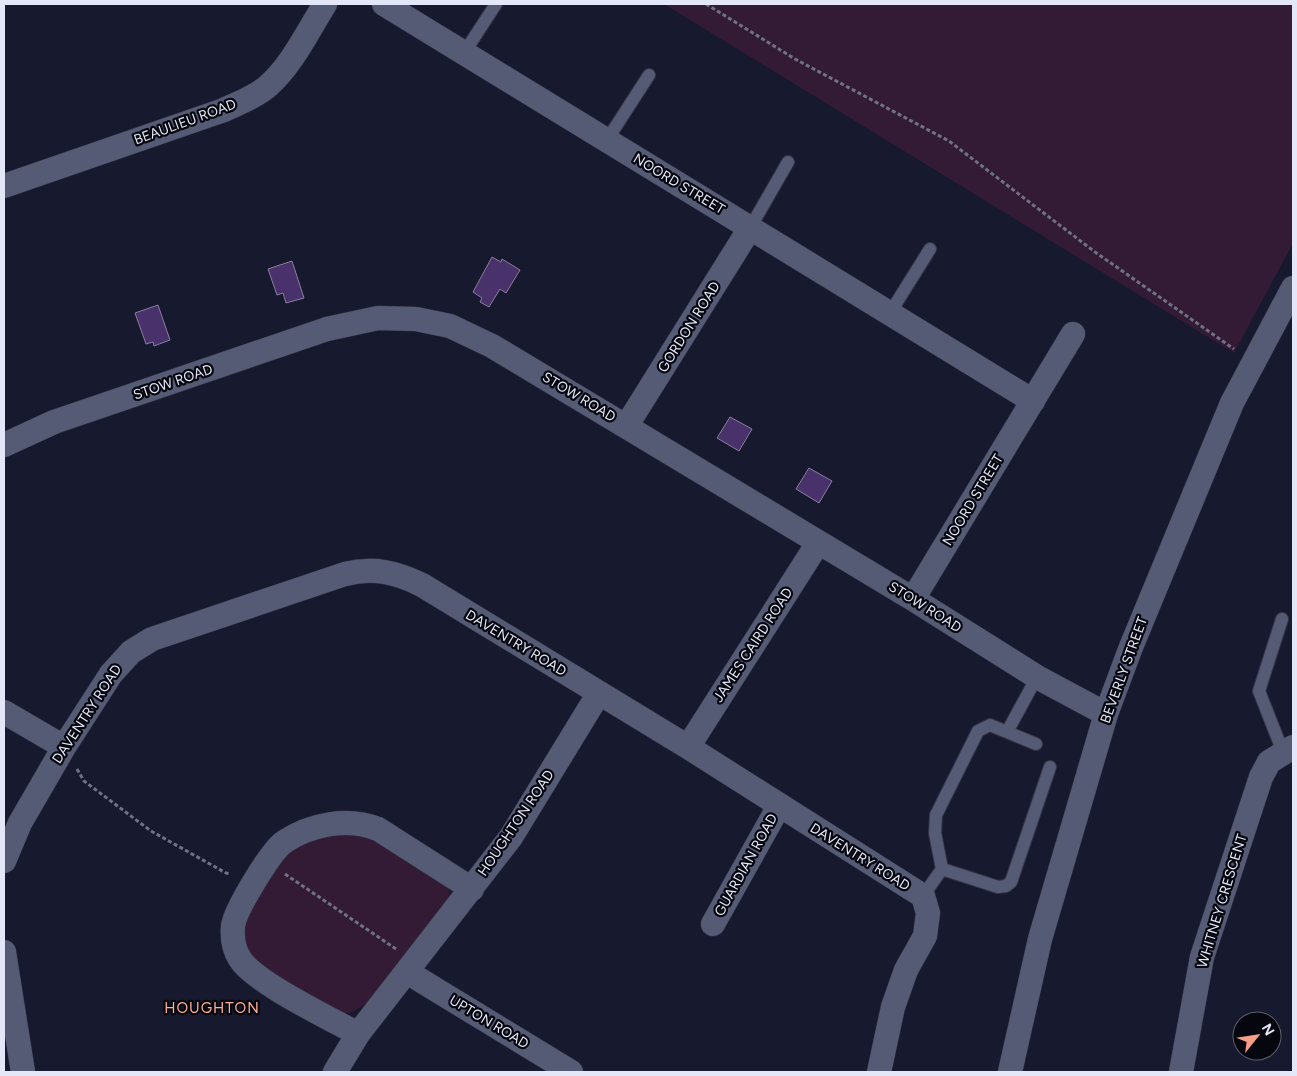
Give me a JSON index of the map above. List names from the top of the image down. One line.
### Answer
{"streets":{"street":["BEAULIEU ROAD","NOORD STREET","GORDON ROAD","STOW ROAD","DAVENTRY ROAD","JAMES CAIRD ROAD","BEVERLY STREET","HOUGHTON ROAD","GUARDIAN ROAD","WHITNEY CRESCENT","UPTON ROAD"]},"crossings":[["NOORD STREET","GORDON ROAD"],["NOORD STREET","STOW ROAD"],["GORDON ROAD","STOW ROAD"],["STOW ROAD","JAMES CAIRD ROAD"],["STOW ROAD","BEVERLY STREET"],["DAVENTRY ROAD","JAMES CAIRD ROAD"],["DAVENTRY ROAD","HOUGHTON ROAD"],["DAVENTRY ROAD","GUARDIAN ROAD"],["HOUGHTON ROAD","UPTON ROAD"]],"districts":["HOUGHTON"],"north":"top right"}
